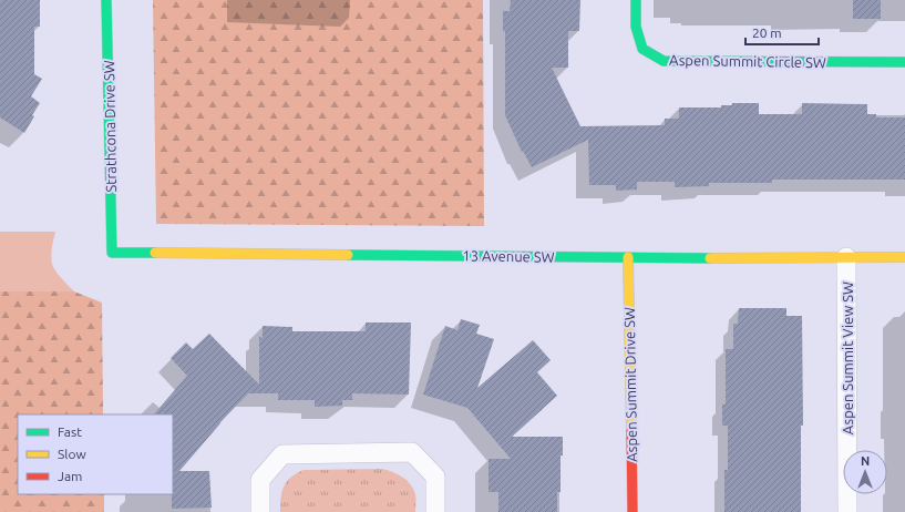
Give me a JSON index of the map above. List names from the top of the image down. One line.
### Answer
{"streets":{"street":["Aspen Summit Circle SW","Strathcona Drive SW","13 Avenue SW","Aspen Summit View SW","Aspen Summit Drive SW"]},"crossings":[["Strathcona Drive SW","13 Avenue SW"],["13 Avenue SW","Aspen Summit View SW"],["13 Avenue SW","Aspen Summit Drive SW"]],"legend":["Fast","Slow","Jam"],"scale_bar":"20 m","north":"top"}
